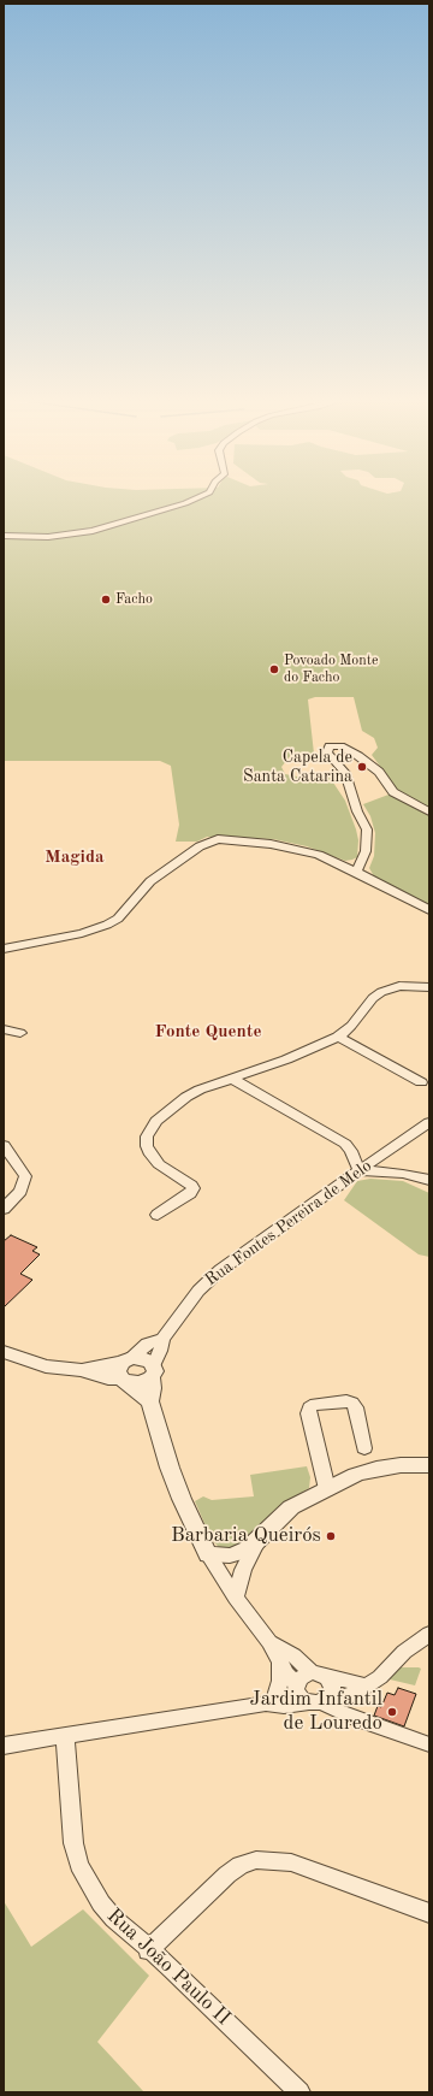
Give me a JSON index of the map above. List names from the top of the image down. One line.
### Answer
{"streets":{"street":["Rua Fontes Pereira de Melo","Rua João Paulo II"]},"districts":["Magida","Fonte Quente"],"places":["Facho","Povoado Monte do Facho","Capela de Santa Catarina","Barbaria Queirós","Jardim Infantil de Louredo"]}
